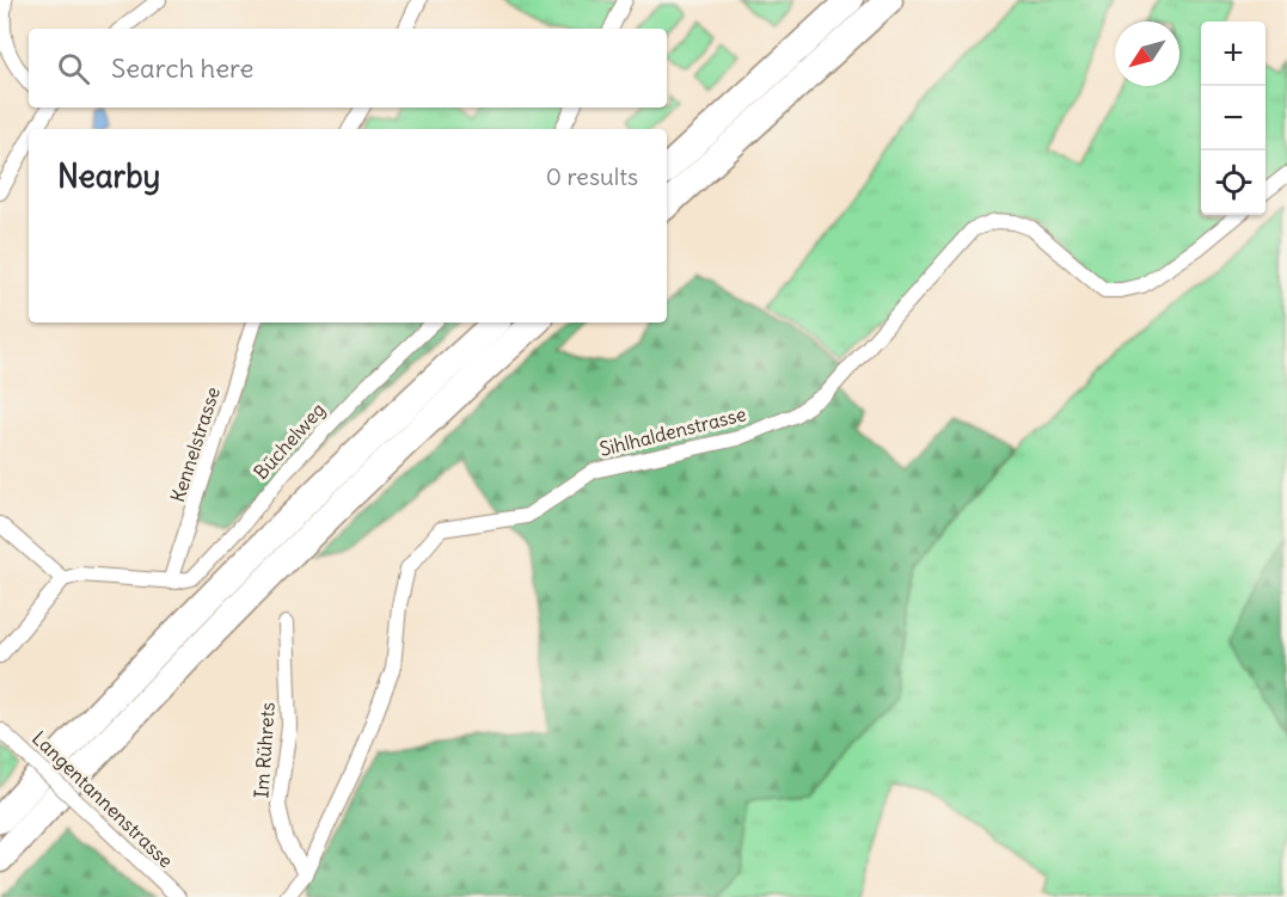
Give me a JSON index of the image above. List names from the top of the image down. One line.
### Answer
{"streets":{"street":["Sihlhaldenstrasse","Büchelweg","Kennelstrasse","Im Rührets","Langentannenstrasse"]},"crossings":[["Sihlhaldenstrasse","Im Rührets"],["Büchelweg","Kennelstrasse"]],"north":"bottom left","page":{"map_buttons":["+","−"],"search":"Search here","heading":["Nearby","0 results"]}}
